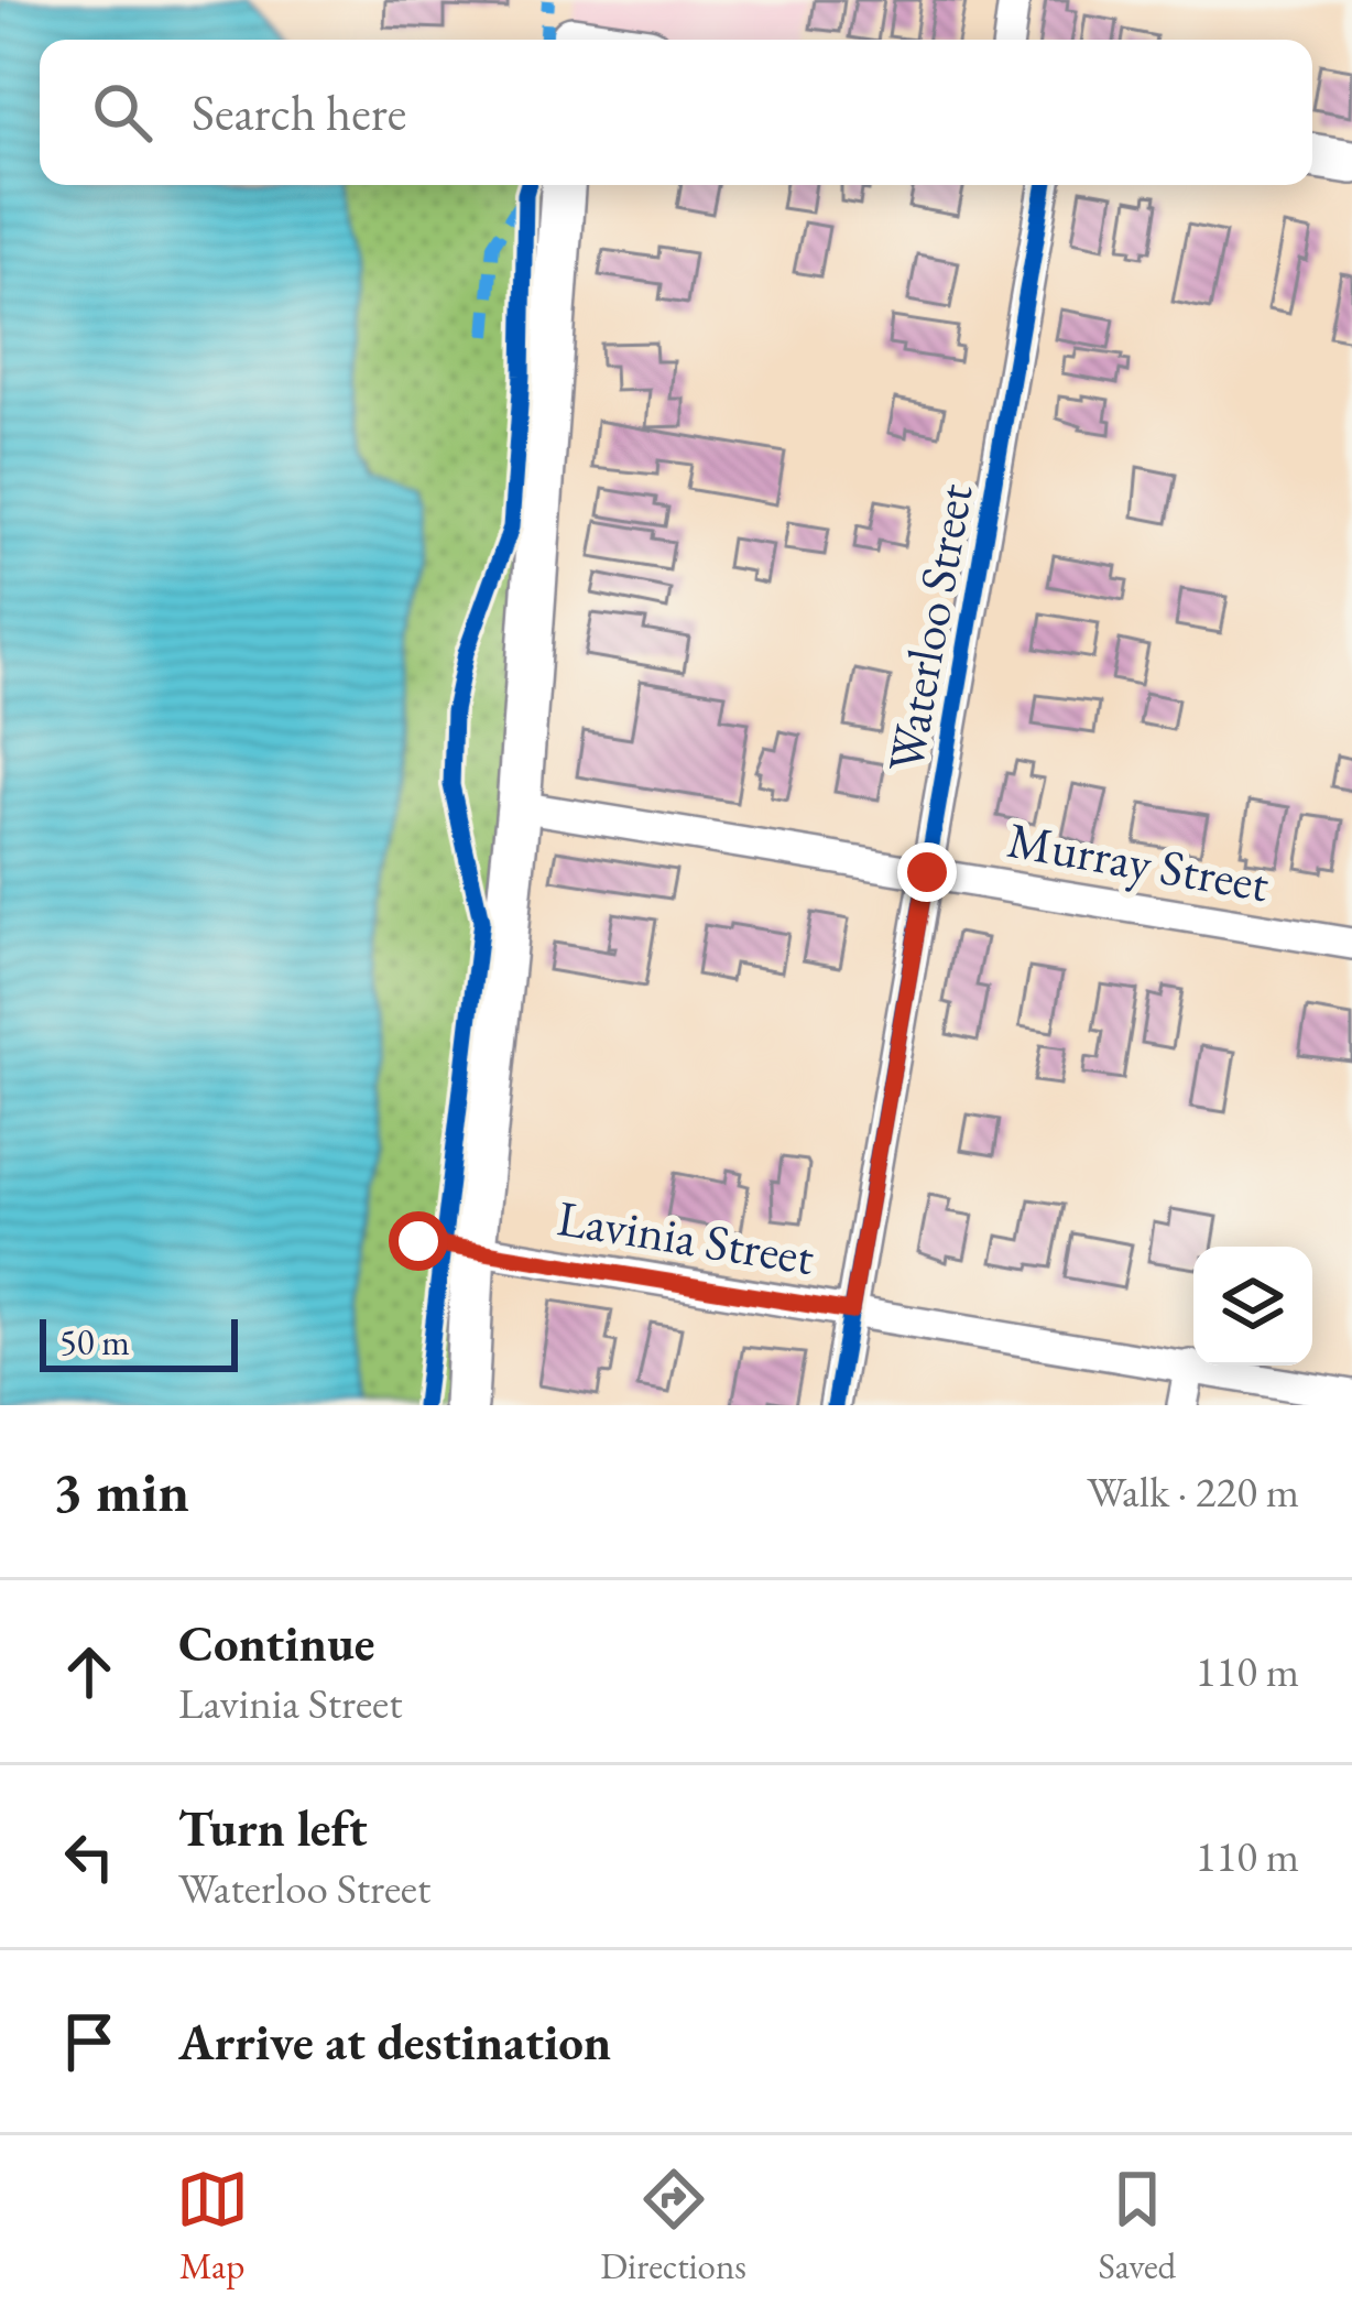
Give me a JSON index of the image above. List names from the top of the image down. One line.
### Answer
{"streets":{"street":["Waterloo Street","Murray Street","Lavinia Street"]},"crossings":[["Waterloo Street","Murray Street"],["Waterloo Street","Lavinia Street"]],"scale_bar":"50 m","page":{"search":"Search here","scale":"50 m","heading":["3 min","Walk · 220 m"],"list":[["Continue","Lavinia Street","110 m"],["Turn left","Waterloo Street","110 m"],"Arrive at destination"],"nav":["Map","Directions","Saved"]}}
